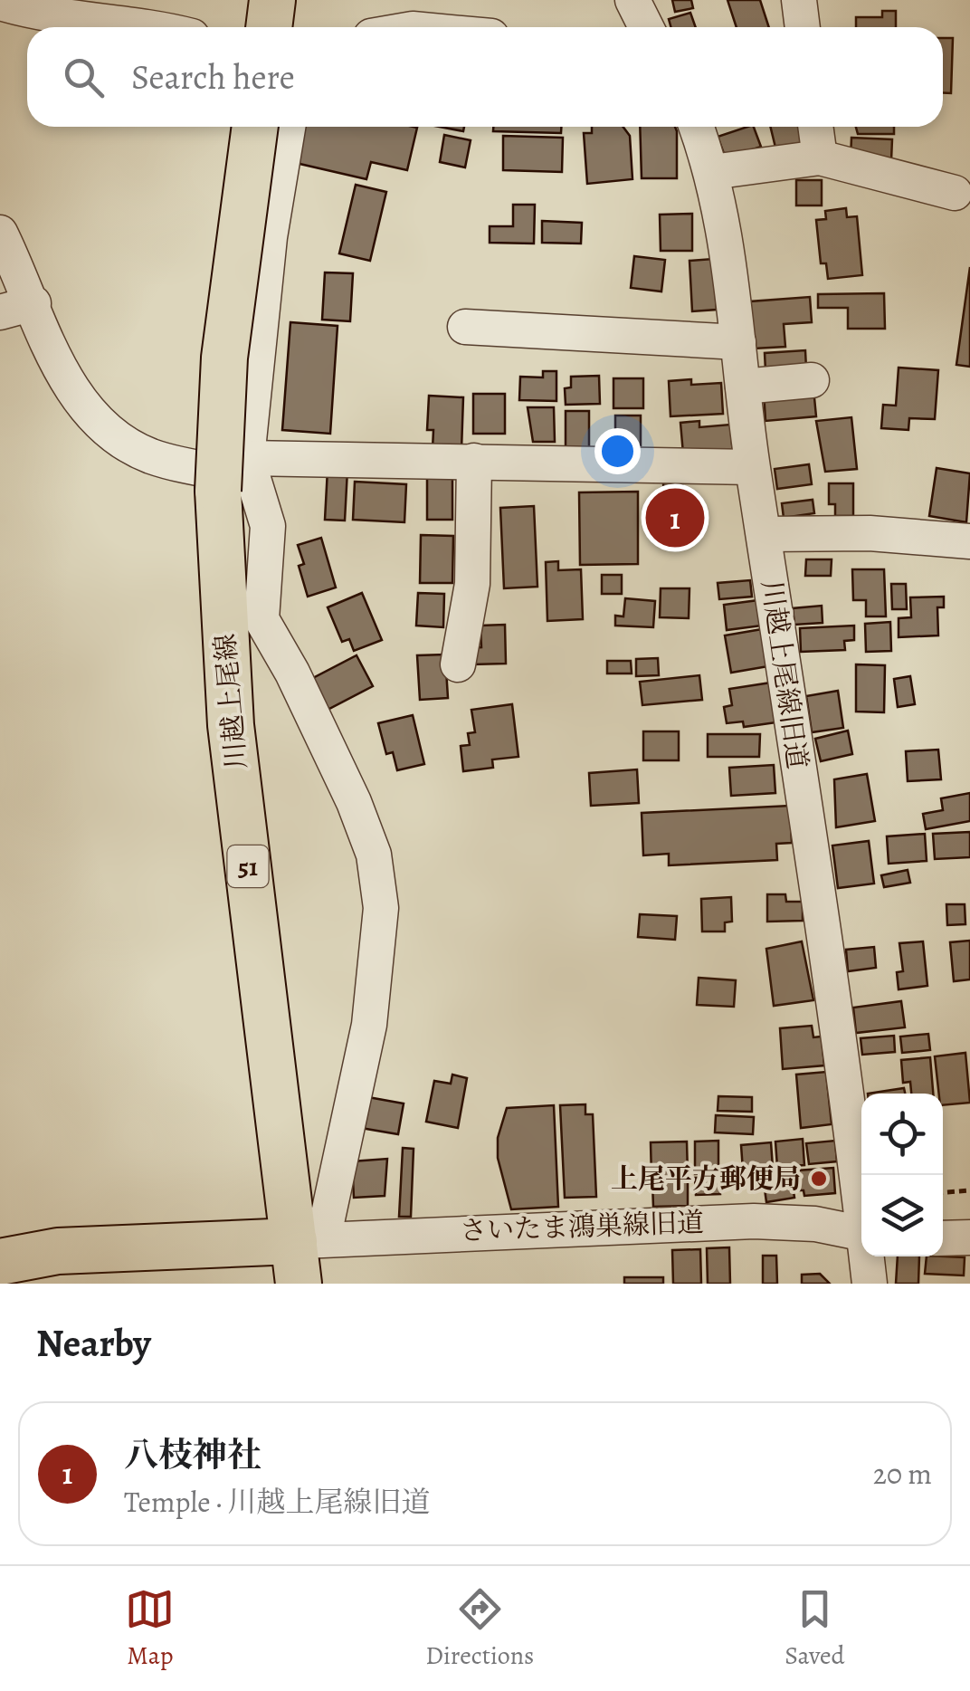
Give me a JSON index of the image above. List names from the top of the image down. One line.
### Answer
{"streets":{"main road":["川越上尾線","51"],"street":["川越上尾線旧道","さいたま鴻巣線旧道"]},"crossings":[["川越上尾線","さいたま鴻巣線旧道"]],"places":["上尾平方郵便局"],"page":{"search":"Search here","pins":"1","heading":"Nearby","list":[{"mark":"1","name":"八枝神社","note":"Temple · 川越上尾線旧道","value":"20 m"}],"nav":["Map","Directions","Saved"]}}
